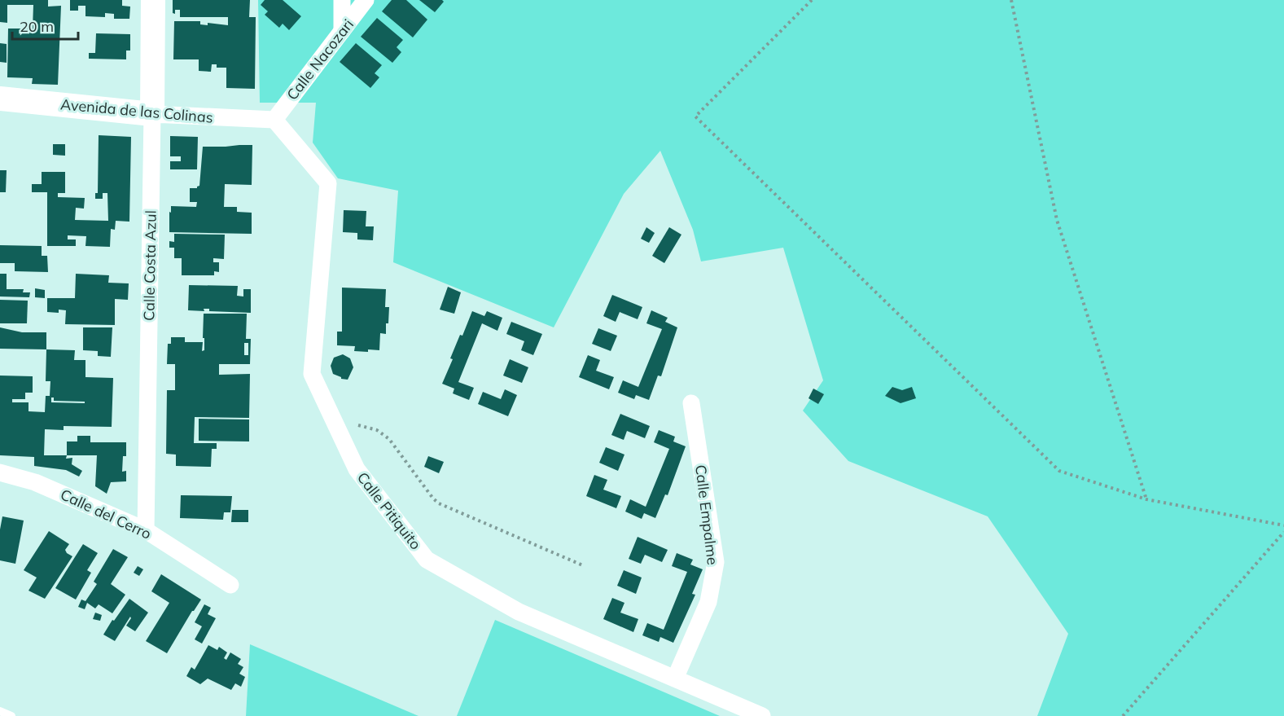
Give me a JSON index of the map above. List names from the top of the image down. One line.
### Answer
{"streets":{"street":["Calle Nacozari","Avenida de las Colinas","Calle Costa Azul","Calle Pitiquito","Calle del Cerro","Calle Empalme"]},"crossings":[["Calle Nacozari","Avenida de las Colinas"],["Calle Nacozari","Calle Pitiquito"],["Avenida de las Colinas","Calle Costa Azul"],["Avenida de las Colinas","Calle Pitiquito"],["Calle Costa Azul","Calle del Cerro"],["Calle Pitiquito","Calle Empalme"]],"scale_bar":"20 m"}
